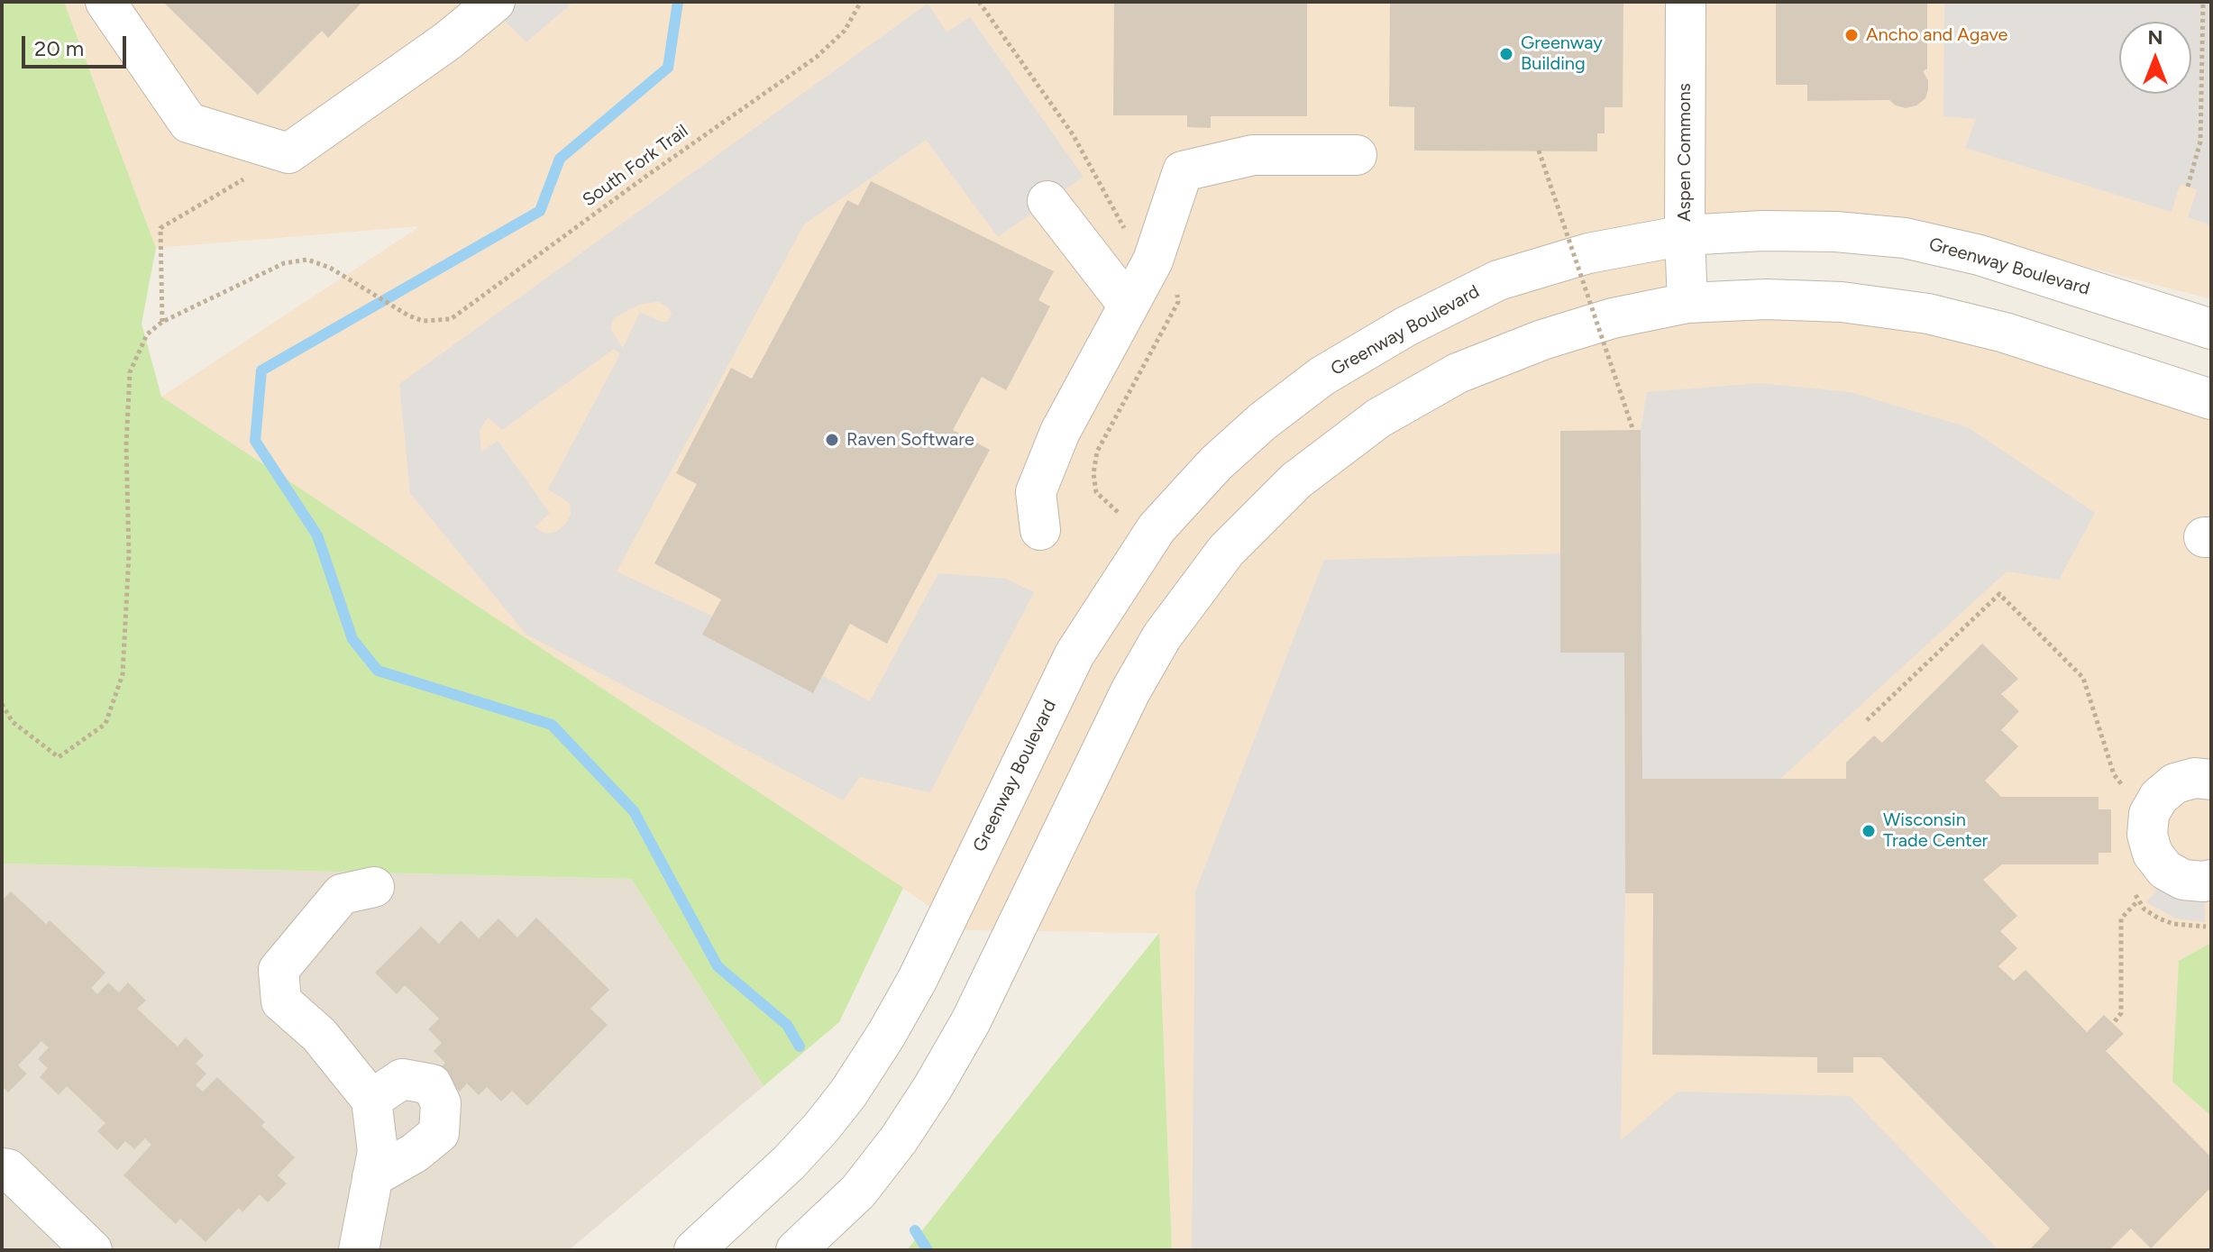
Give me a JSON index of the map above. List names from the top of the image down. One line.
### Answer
{"streets":{"street":["Aspen Commons","Greenway Boulevard"],"path":["South Fork Trail"]},"crossings":[["Aspen Commons","Greenway Boulevard"]],"places":["Ancho and Agave","Greenway Building","Raven Software","Wisconsin Trade Center"],"scale_bar":"20 m","north":"top"}
